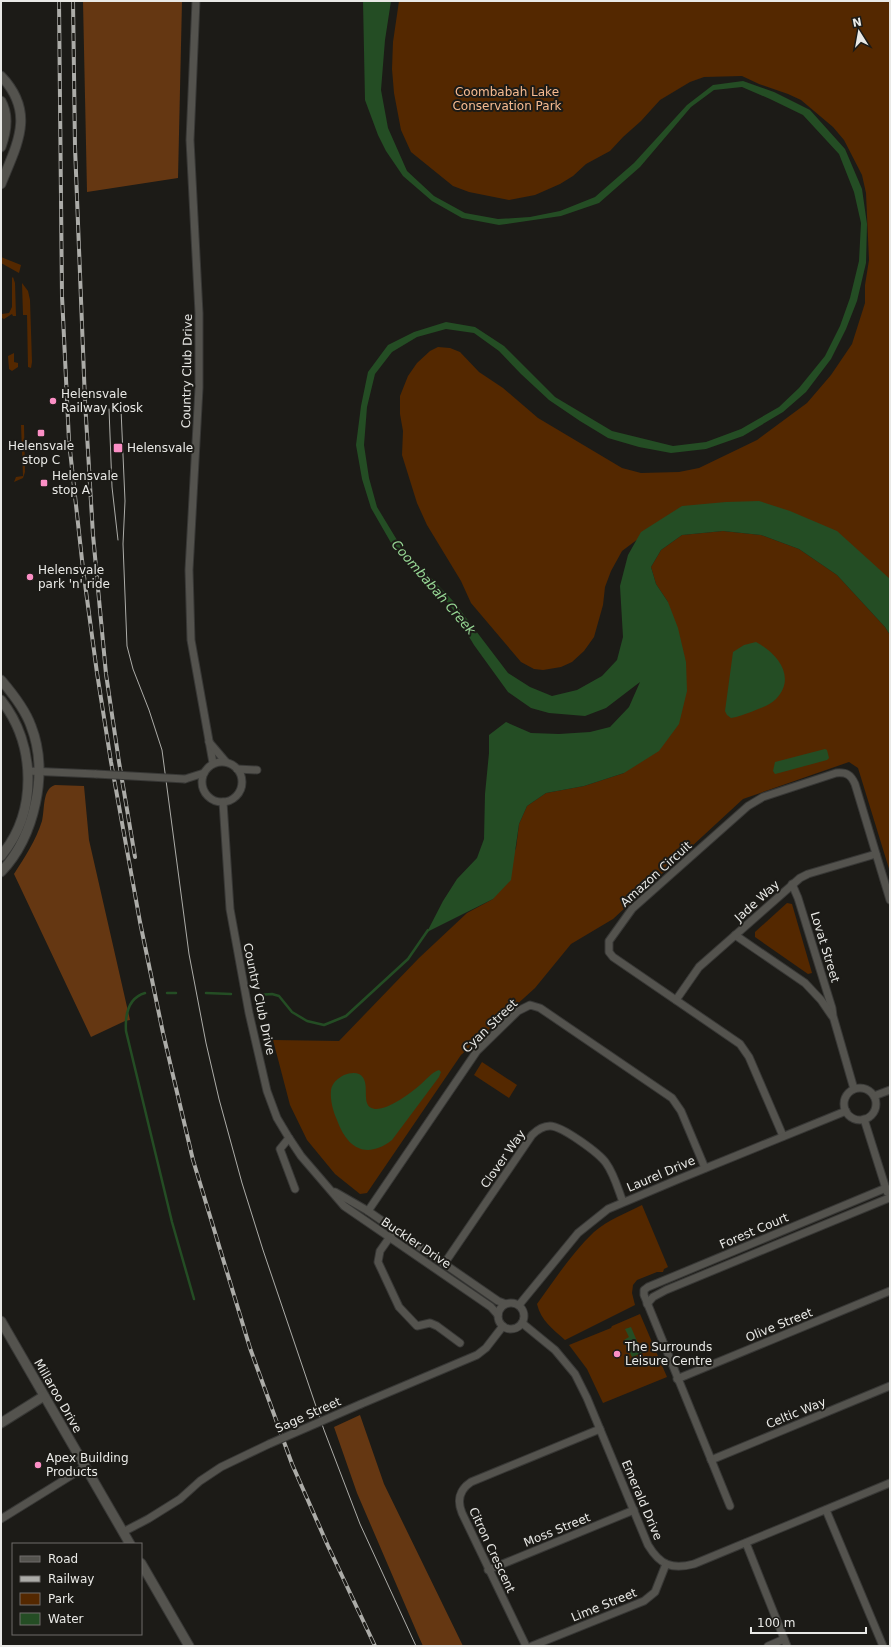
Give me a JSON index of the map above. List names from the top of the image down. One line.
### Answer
{"streets":{"street":["Country Club Drive","Amazon Circuit","Jade Way","Lovat Street","Cyan Street","Clover Way","Laurel Drive","Forest Court","Buckler Drive","Olive Street","Millaroo Drive","Celtic Way","Sage Street","Emerald Drive","Moss Street","Citron Crescent","Lime Street"]},"crossings":[["Country Club Drive","Buckler Drive"],["Amazon Circuit","Jade Way"],["Amazon Circuit","Laurel Drive"],["Jade Way","Lovat Street"],["Lovat Street","Laurel Drive"],["Cyan Street","Laurel Drive"],["Cyan Street","Buckler Drive"],["Clover Way","Laurel Drive"],["Clover Way","Buckler Drive"],["Laurel Drive","Buckler Drive"],["Laurel Drive","Sage Street"],["Laurel Drive","Emerald Drive"],["Forest Court","Olive Street"],["Forest Court","Celtic Way"],["Buckler Drive","Sage Street"],["Buckler Drive","Emerald Drive"],["Millaroo Drive","Sage Street"],["Sage Street","Emerald Drive"],["Emerald Drive","Moss Street"],["Emerald Drive","Citron Crescent"],["Emerald Drive","Lime Street"],["Moss Street","Citron Crescent"]],"water":["Coombabah Creek"],"parks":["Coombabah Lake Conservation Park"],"places":{"other":["Helensvale Railway Kiosk","Helensvale park 'n' ride","The Surrounds Leisure Centre","Apex Building Products"],"transit":["Helensvale stop C","Helensvale","Helensvale stop A"]},"legend":["Road","Railway","Park","Water"],"scale_bar":"100 m","north":"top"}
